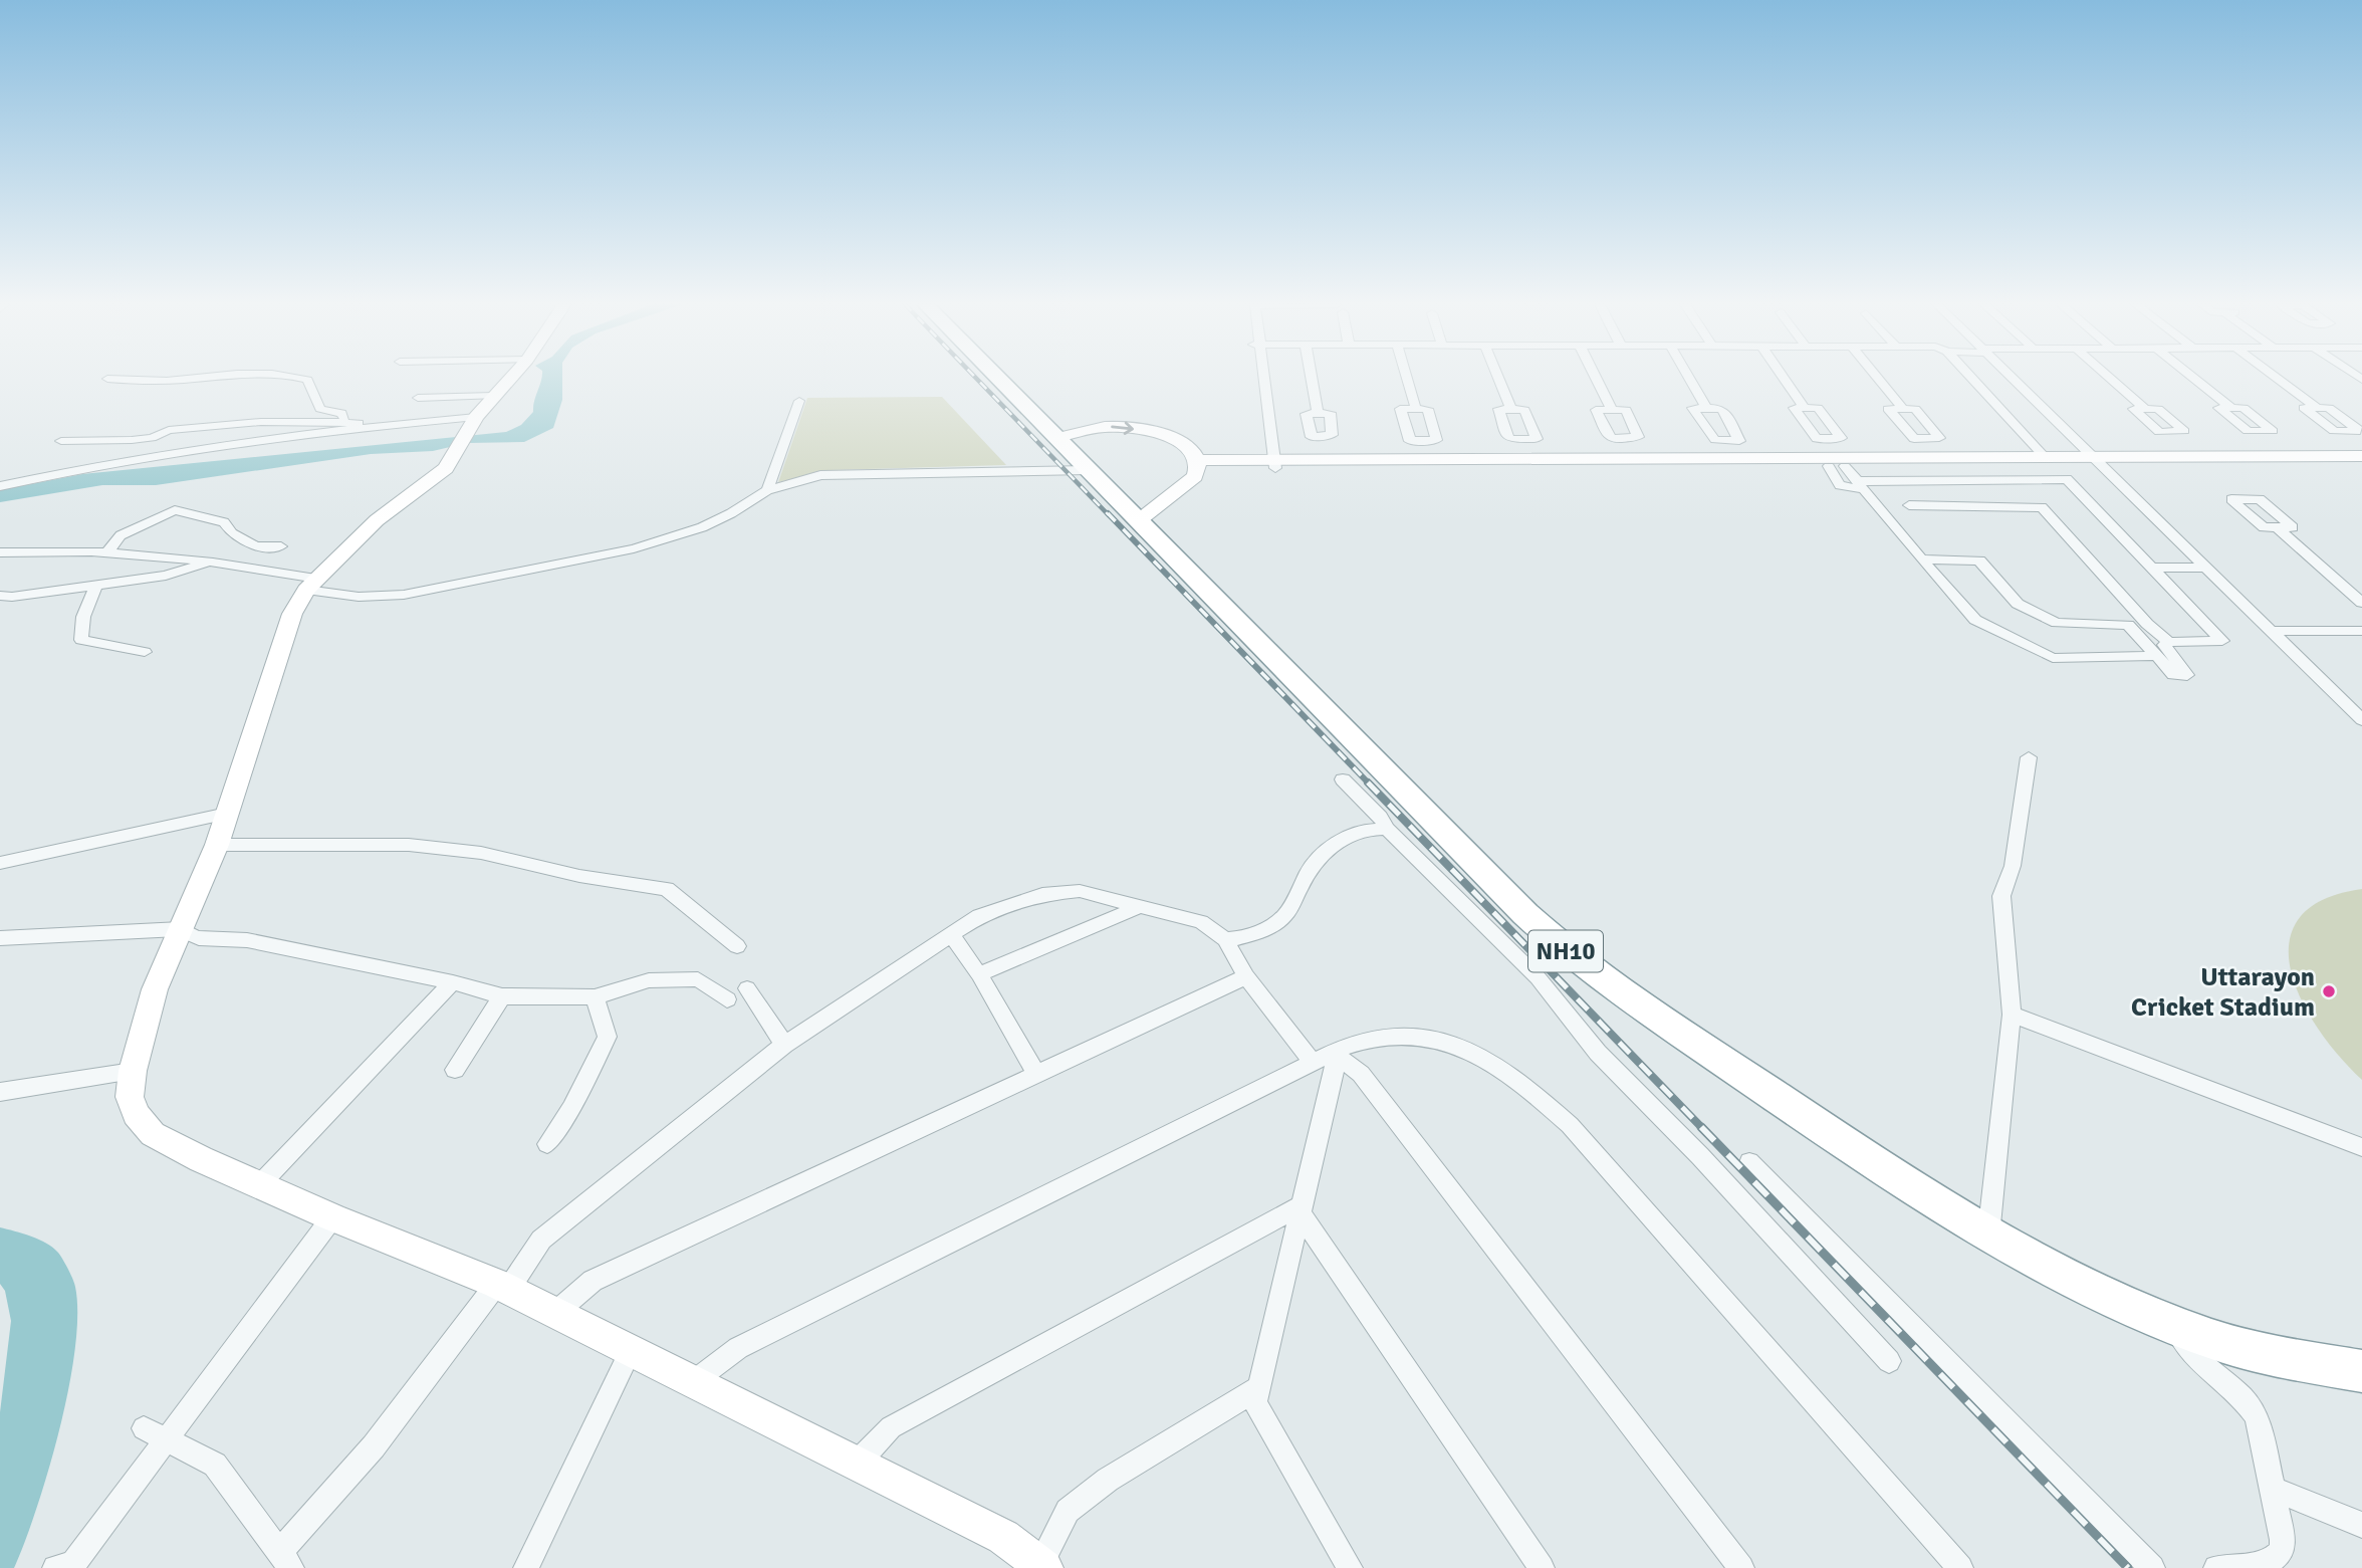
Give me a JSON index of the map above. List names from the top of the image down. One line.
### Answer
{"streets":{"highway":["NH10"]},"places":["Uttarayon Cricket Stadium"]}
